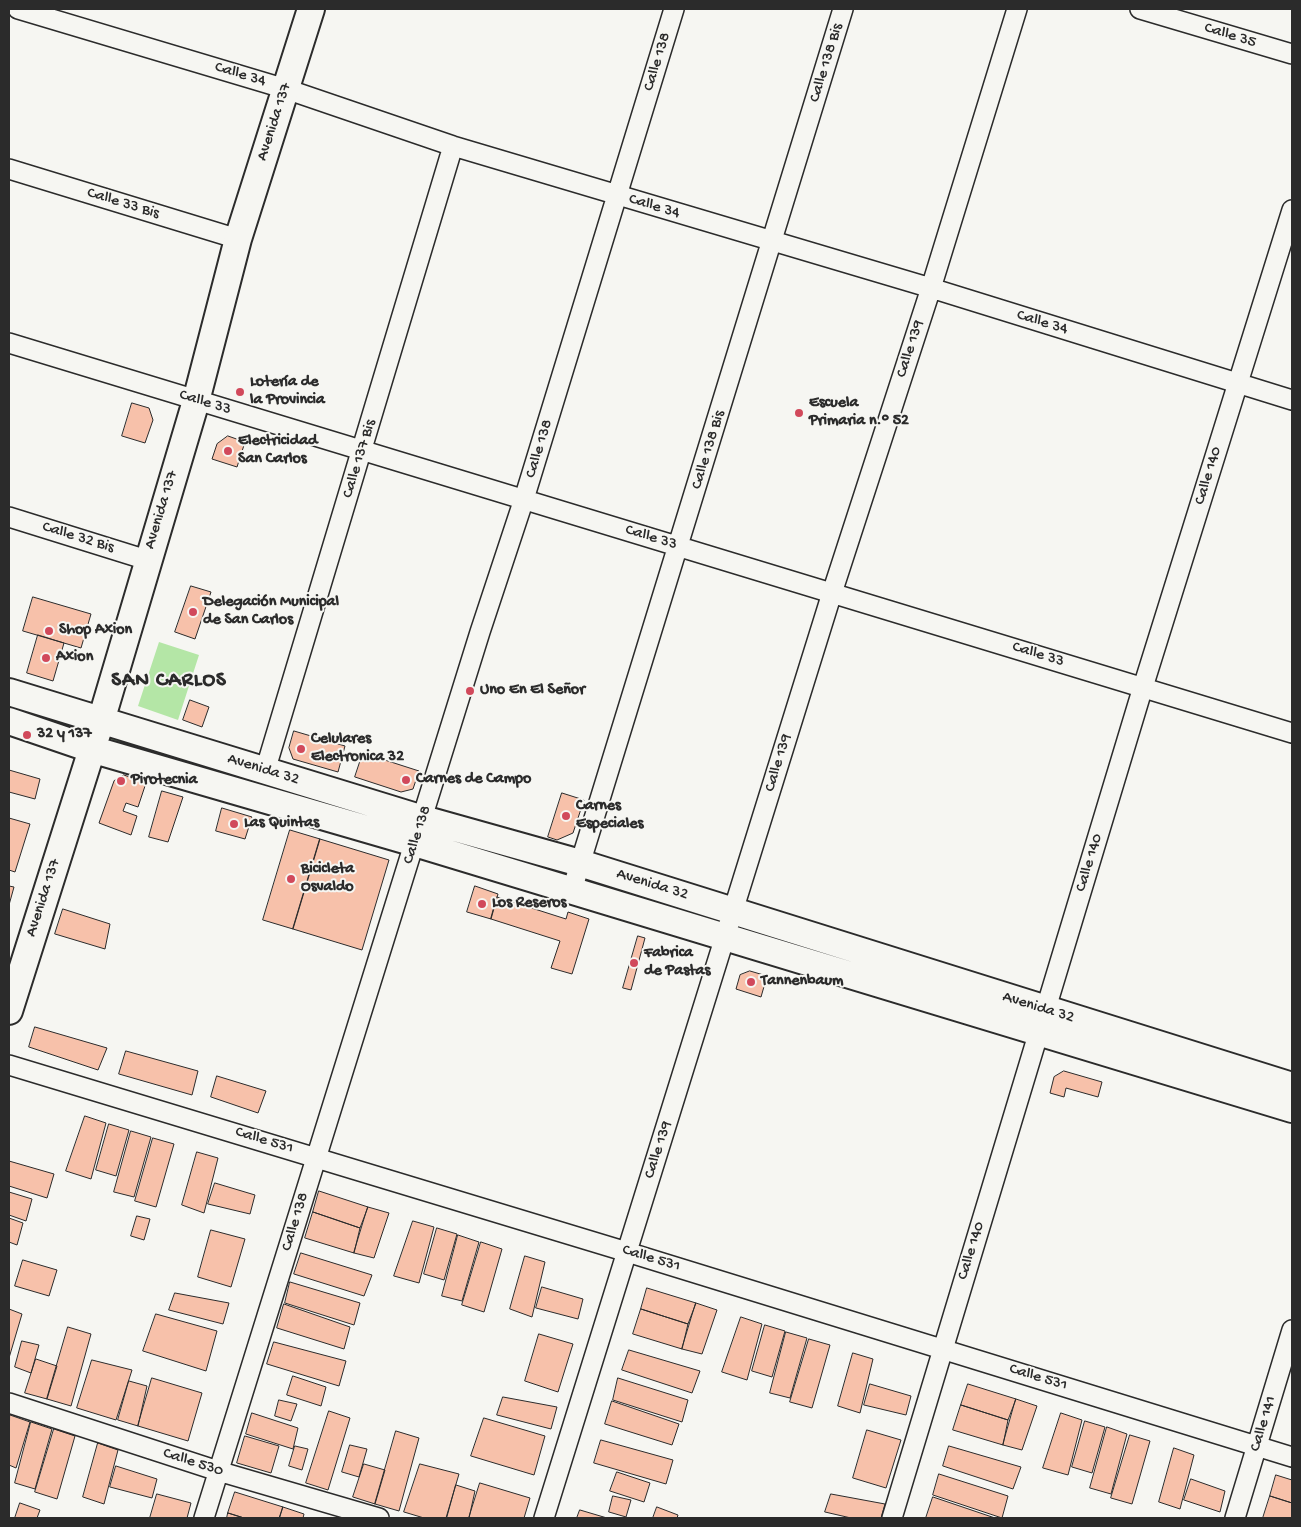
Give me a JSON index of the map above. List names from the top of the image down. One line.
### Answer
{"streets":{"main road":["Avenida 137","Avenida 32"],"street":["Calle 35","Calle 138","Calle 138 Bis","Calle 34","Calle 33 Bis","Calle 139","Calle 33","Calle 137 Bis","Calle 140","Calle 32 Bis","Calle 531","Calle 141","Calle 530"]},"crossings":[["Calle 138","Calle 34"],["Calle 138","Calle 33"],["Calle 138","Avenida 32"],["Calle 138","Calle 531"],["Calle 138","Calle 530"],["Calle 138 Bis","Calle 34"],["Calle 138 Bis","Calle 33"],["Calle 138 Bis","Avenida 32"],["Calle 34","Avenida 137"],["Calle 34","Calle 139"],["Calle 34","Calle 137 Bis"],["Calle 34","Calle 140"],["Avenida 137","Calle 33 Bis"],["Avenida 137","Calle 33"],["Avenida 137","Calle 32 Bis"],["Avenida 137","Avenida 32"],["Calle 139","Calle 33"],["Calle 139","Avenida 32"],["Calle 139","Calle 531"],["Calle 33","Calle 137 Bis"],["Calle 33","Calle 140"],["Calle 137 Bis","Avenida 32"],["Calle 140","Avenida 32"],["Calle 140","Calle 531"],["Calle 531","Calle 141"]],"districts":["SAN CARLOS"],"places":["Lotería de la Provincia","Escuela Primaria n.° 52","Electricidad San Carlos","Delegación Municipal de San Carlos","Shop Axion","Axion","Uno En El Señor","32 y 137","Celulares Electronica 32","Carnes de Campo","Pirotecnia","Carnes Especiales","Las Quintas","Bicicleta Osvaldo","Los Reseros","Fabrica de Pastas","Tannenbaum"]}
